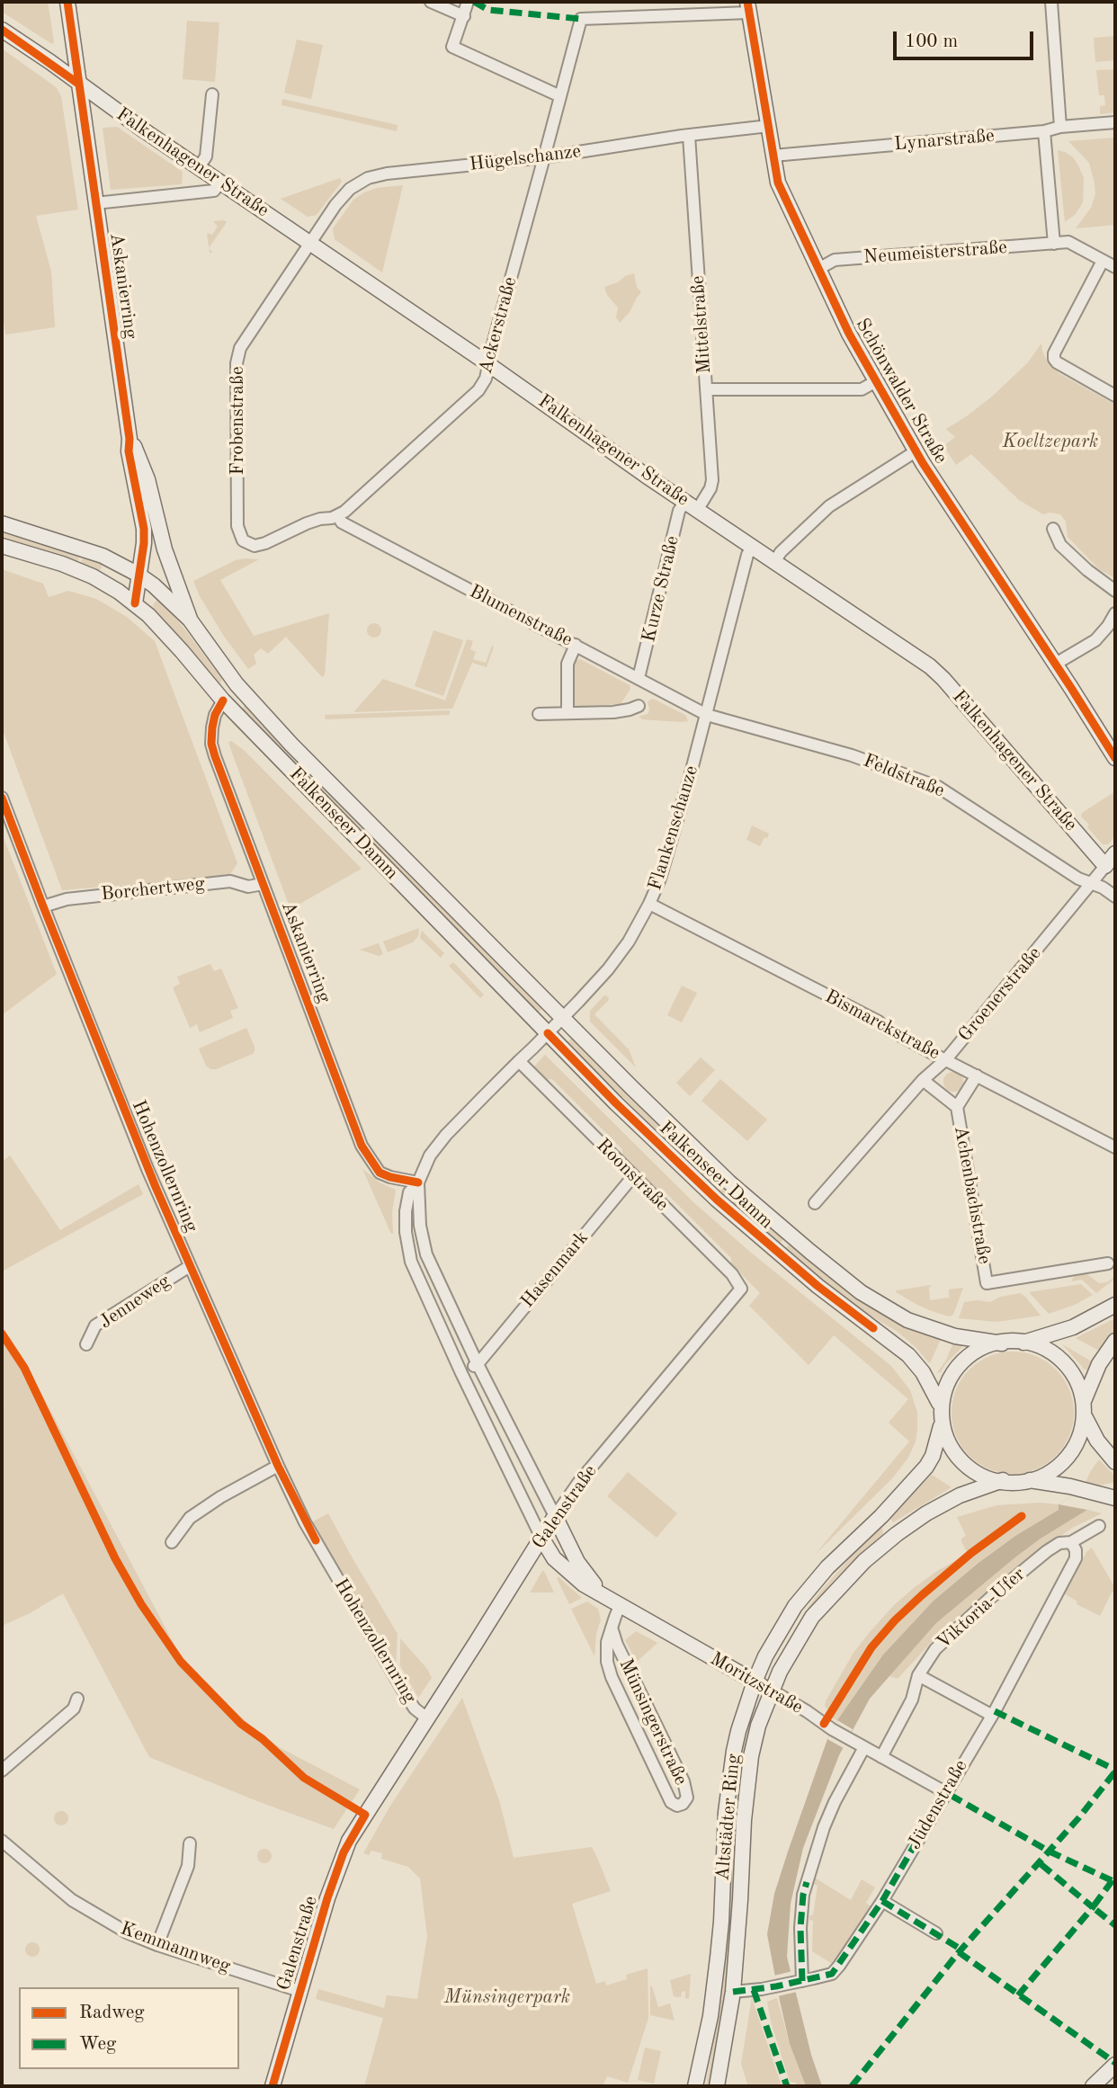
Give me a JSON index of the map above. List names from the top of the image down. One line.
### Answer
{"streets":{"main road":["Falkenhagener Straße","Askanierring","Schönwalder Straße","Falkenseer Damm","Galenstraße","Moritzstraße","Altstädter Ring"],"street":["Lynarstraße","Hügelschanze","Neumeisterstraße","Mittelstraße","Ackerstraße","Frobenstraße","Kurze Straße","Blumenstraße","Feldstraße","Flankenschanze","Borchertweg","Groenerstraße","Bismarckstraße","Hohenzollernring","Roonstraße","Achenbachstraße","Hasenmark","Jenneweg","Viktoria-Ufer","Münsingerstraße","Jüdenstraße","Kemmannweg"]},"crossings":[["Lynarstraße","Schönwalder Straße"],["Hügelschanze","Falkenhagener Straße"],["Hügelschanze","Mittelstraße"],["Hügelschanze","Ackerstraße"],["Hügelschanze","Schönwalder Straße"],["Hügelschanze","Frobenstraße"],["Falkenhagener Straße","Askanierring"],["Falkenhagener Straße","Mittelstraße"],["Falkenhagener Straße","Ackerstraße"],["Falkenhagener Straße","Frobenstraße"],["Falkenhagener Straße","Kurze Straße"],["Falkenhagener Straße","Flankenschanze"],["Falkenhagener Straße","Groenerstraße"],["Neumeisterstraße","Schönwalder Straße"],["Askanierring","Falkenseer Damm"],["Askanierring","Flankenschanze"],["Askanierring","Borchertweg"],["Mittelstraße","Kurze Straße"],["Ackerstraße","Schönwalder Straße"],["Ackerstraße","Frobenstraße"],["Ackerstraße","Blumenstraße"],["Kurze Straße","Blumenstraße"],["Blumenstraße","Feldstraße"],["Blumenstraße","Flankenschanze"],["Feldstraße","Flankenschanze"],["Feldstraße","Groenerstraße"],["Falkenseer Damm","Flankenschanze"],["Falkenseer Damm","Altstädter Ring"],["Flankenschanze","Bismarckstraße"],["Flankenschanze","Roonstraße"],["Flankenschanze","Hasenmark"],["Flankenschanze","Galenstraße"],["Flankenschanze","Moritzstraße"],["Borchertweg","Hohenzollernring"],["Groenerstraße","Bismarckstraße"],["Groenerstraße","Achenbachstraße"],["Bismarckstraße","Achenbachstraße"],["Hohenzollernring","Jenneweg"],["Hohenzollernring","Galenstraße"],["Roonstraße","Hasenmark"],["Roonstraße","Galenstraße"],["Galenstraße","Moritzstraße"],["Galenstraße","Kemmannweg"],["Viktoria-Ufer","Moritzstraße"],["Viktoria-Ufer","Jüdenstraße"],["Moritzstraße","Münsingerstraße"],["Moritzstraße","Jüdenstraße"],["Moritzstraße","Altstädter Ring"],["Jüdenstraße","Altstädter Ring"]],"parks":["Koeltzepark","Münsingerpark"],"legend":["Radweg","Weg"],"scale_bar":"100 m"}
